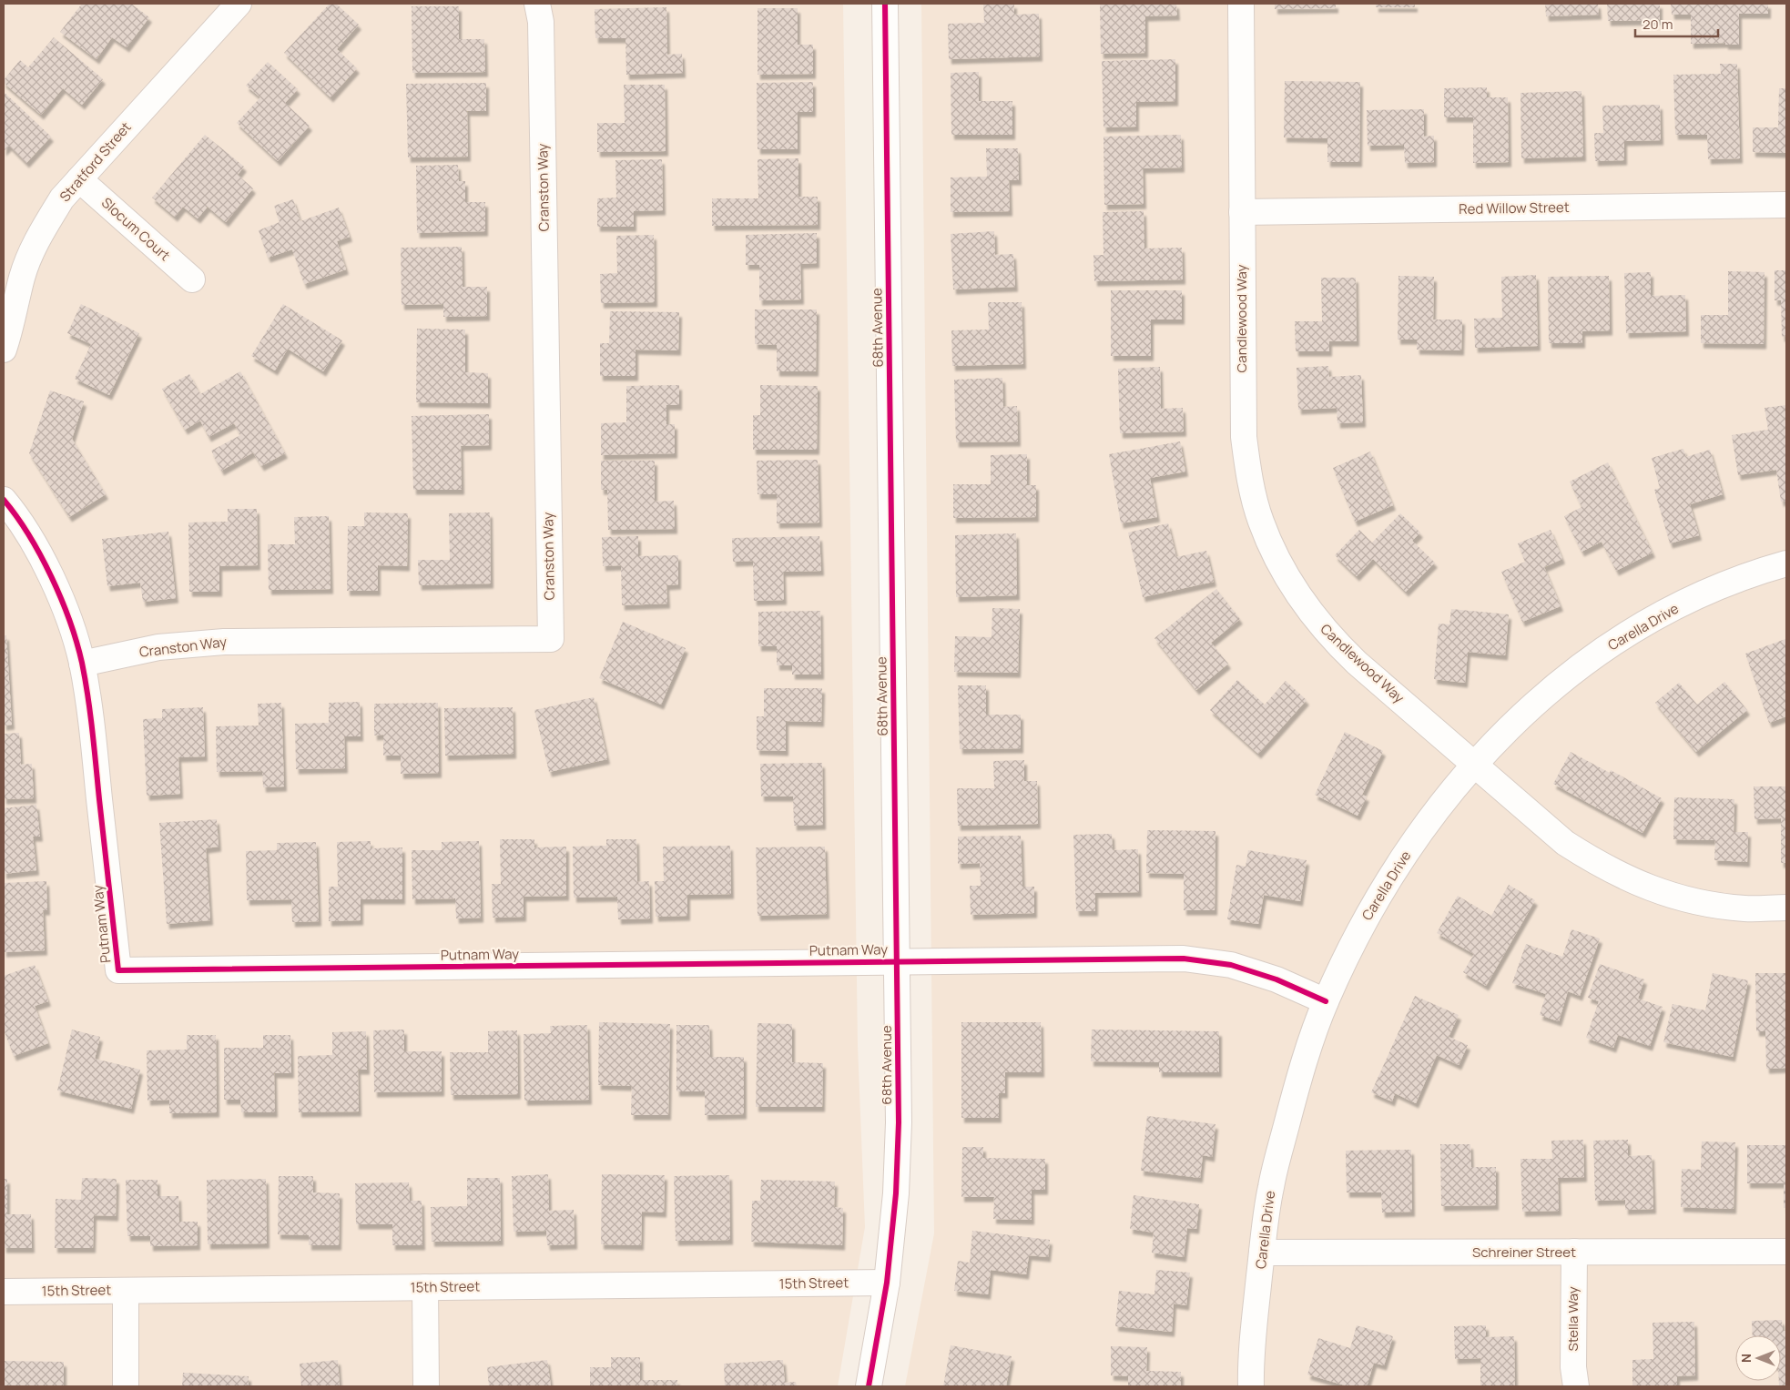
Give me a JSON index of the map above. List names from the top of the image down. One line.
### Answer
{"streets":{"street":["Stratford Street","Cranston Way","Red Willow Street","Slocum Court","Candlewood Way","68th Avenue","Carella Drive","Putnam Way","Schreiner Street","15th Street","Stella Way"]},"crossings":[["Stratford Street","Slocum Court"],["Cranston Way","Putnam Way"],["Red Willow Street","Candlewood Way"],["Candlewood Way","Carella Drive"],["68th Avenue","Putnam Way"],["68th Avenue","15th Street"],["Carella Drive","Putnam Way"],["Carella Drive","Schreiner Street"],["Schreiner Street","Stella Way"]],"scale_bar":"20 m","north":"left"}
